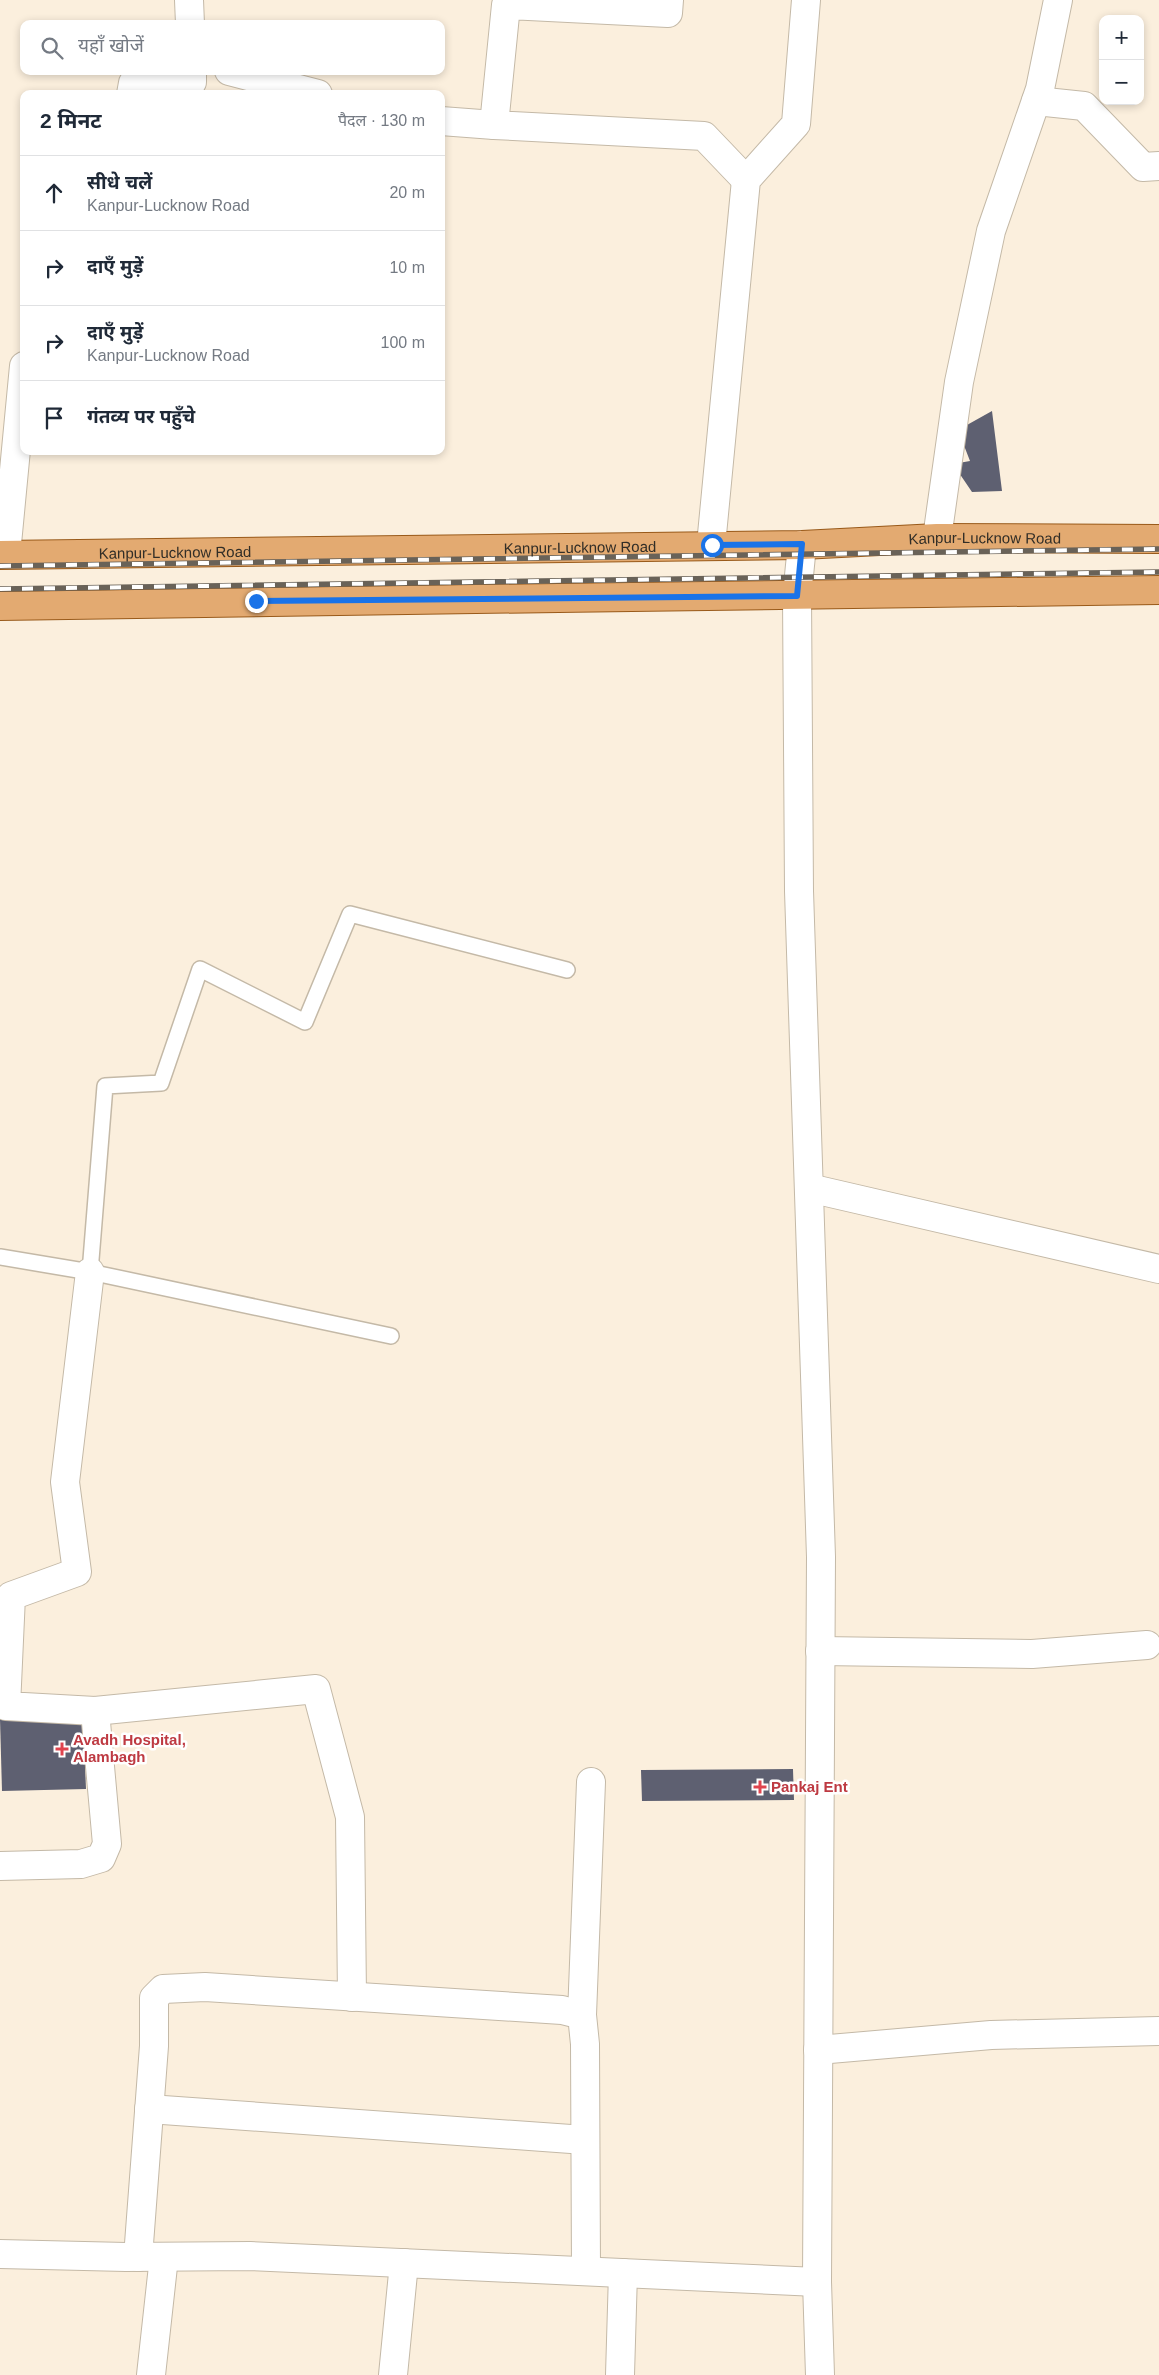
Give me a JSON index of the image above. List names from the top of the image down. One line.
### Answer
{"streets":{"main road":["Kanpur-Lucknow Road"]},"places":{"health":["Avadh Hospital, Alambagh","Pankaj Ent"]},"page":{"map_buttons":["+","−"],"search":"यहाँ खोजें","heading":["2 मिनट","पैदल · 130 m"],"list":[["सीधे चलें","Kanpur-Lucknow Road","20 m"],["दाएँ मुड़ें","10 m"],["दाएँ मुड़ें","Kanpur-Lucknow Road","100 m"],"गंतव्य पर पहुँचे"]}}
